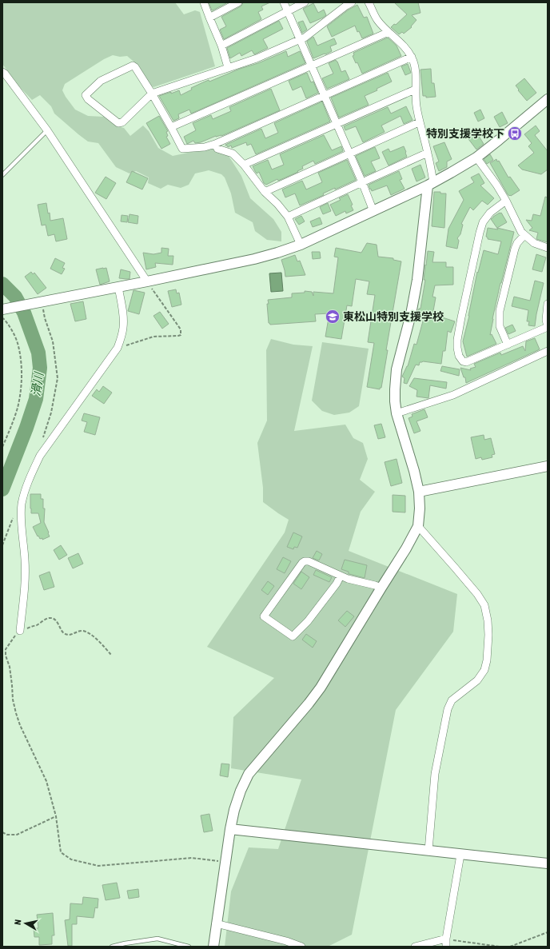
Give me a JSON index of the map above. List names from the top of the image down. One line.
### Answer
{"water":["滑川"],"places":{"bus stop":["特別支援学校下"],"school or university":["東松山特別支援学校"]},"north":"left"}
